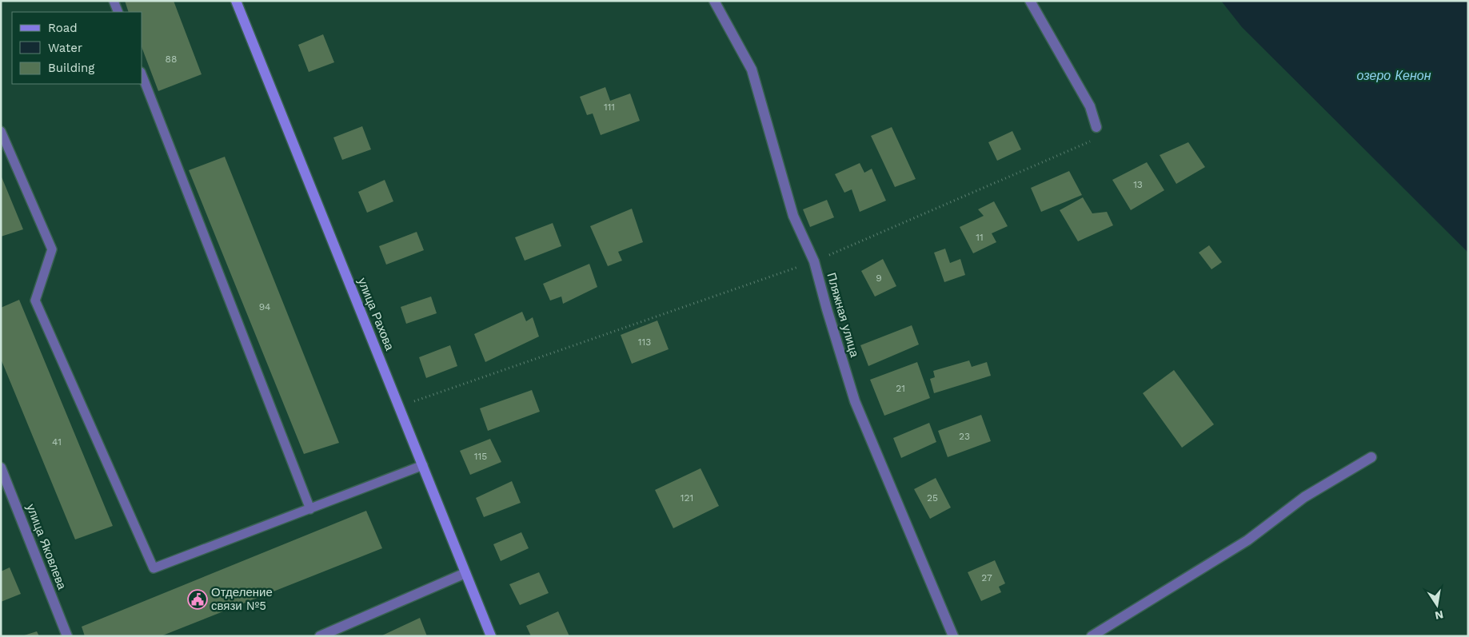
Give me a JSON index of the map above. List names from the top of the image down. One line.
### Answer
{"streets":{"main road":["улица Рахова"],"street":["Пляжная улица","улица Яковлева"]},"water":["озеро Кенон"],"places":{"public building":["Отделение связи №5"]},"house_numbers":["88","111","13","11","9","94","113","21","23","41","115","121","25","27"],"legend":["Road","Water","Building"],"north":"bottom"}
